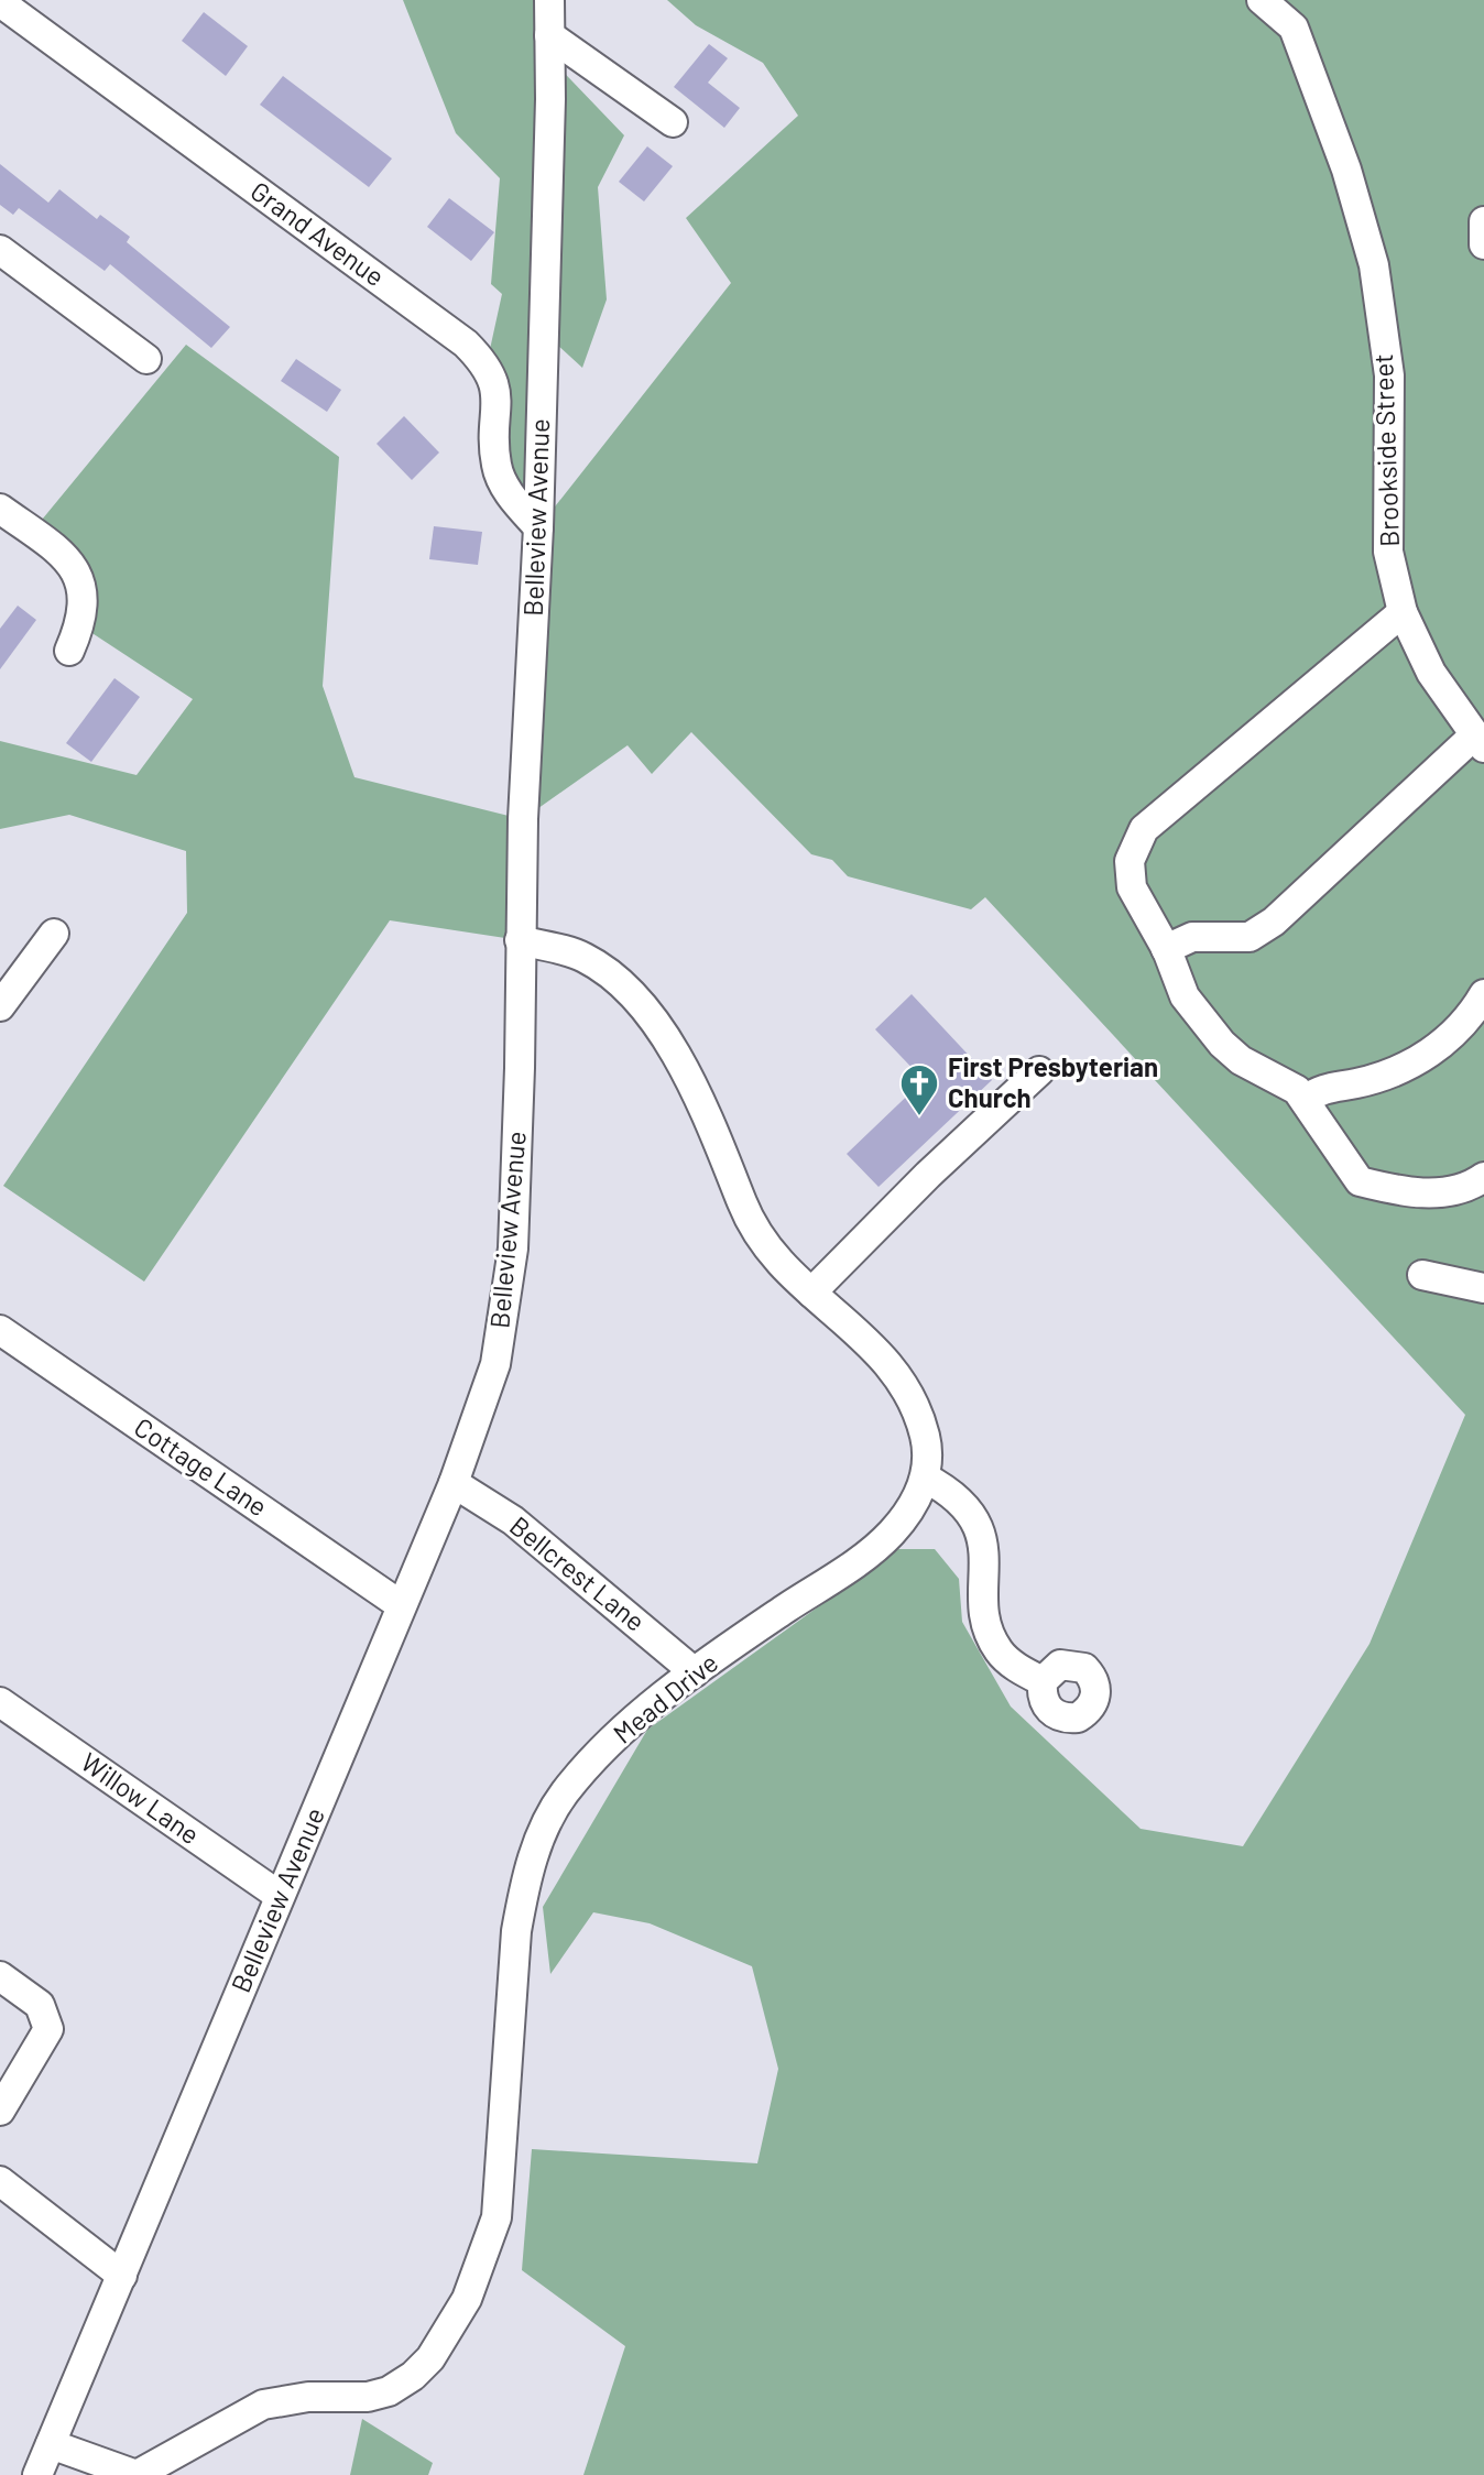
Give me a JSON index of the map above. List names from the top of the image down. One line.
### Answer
{"streets":{"street":["Grand Avenue","Brookside Street","Belleview Avenue","Cottage Lane","Bellcrest Lane","Mead Drive","Willow Lane"]},"crossings":[["Grand Avenue","Belleview Avenue"],["Belleview Avenue","Cottage Lane"],["Belleview Avenue","Bellcrest Lane"],["Belleview Avenue","Mead Drive"],["Belleview Avenue","Willow Lane"],["Bellcrest Lane","Mead Drive"]],"places":{"church":["First Presbyterian Church"]}}
